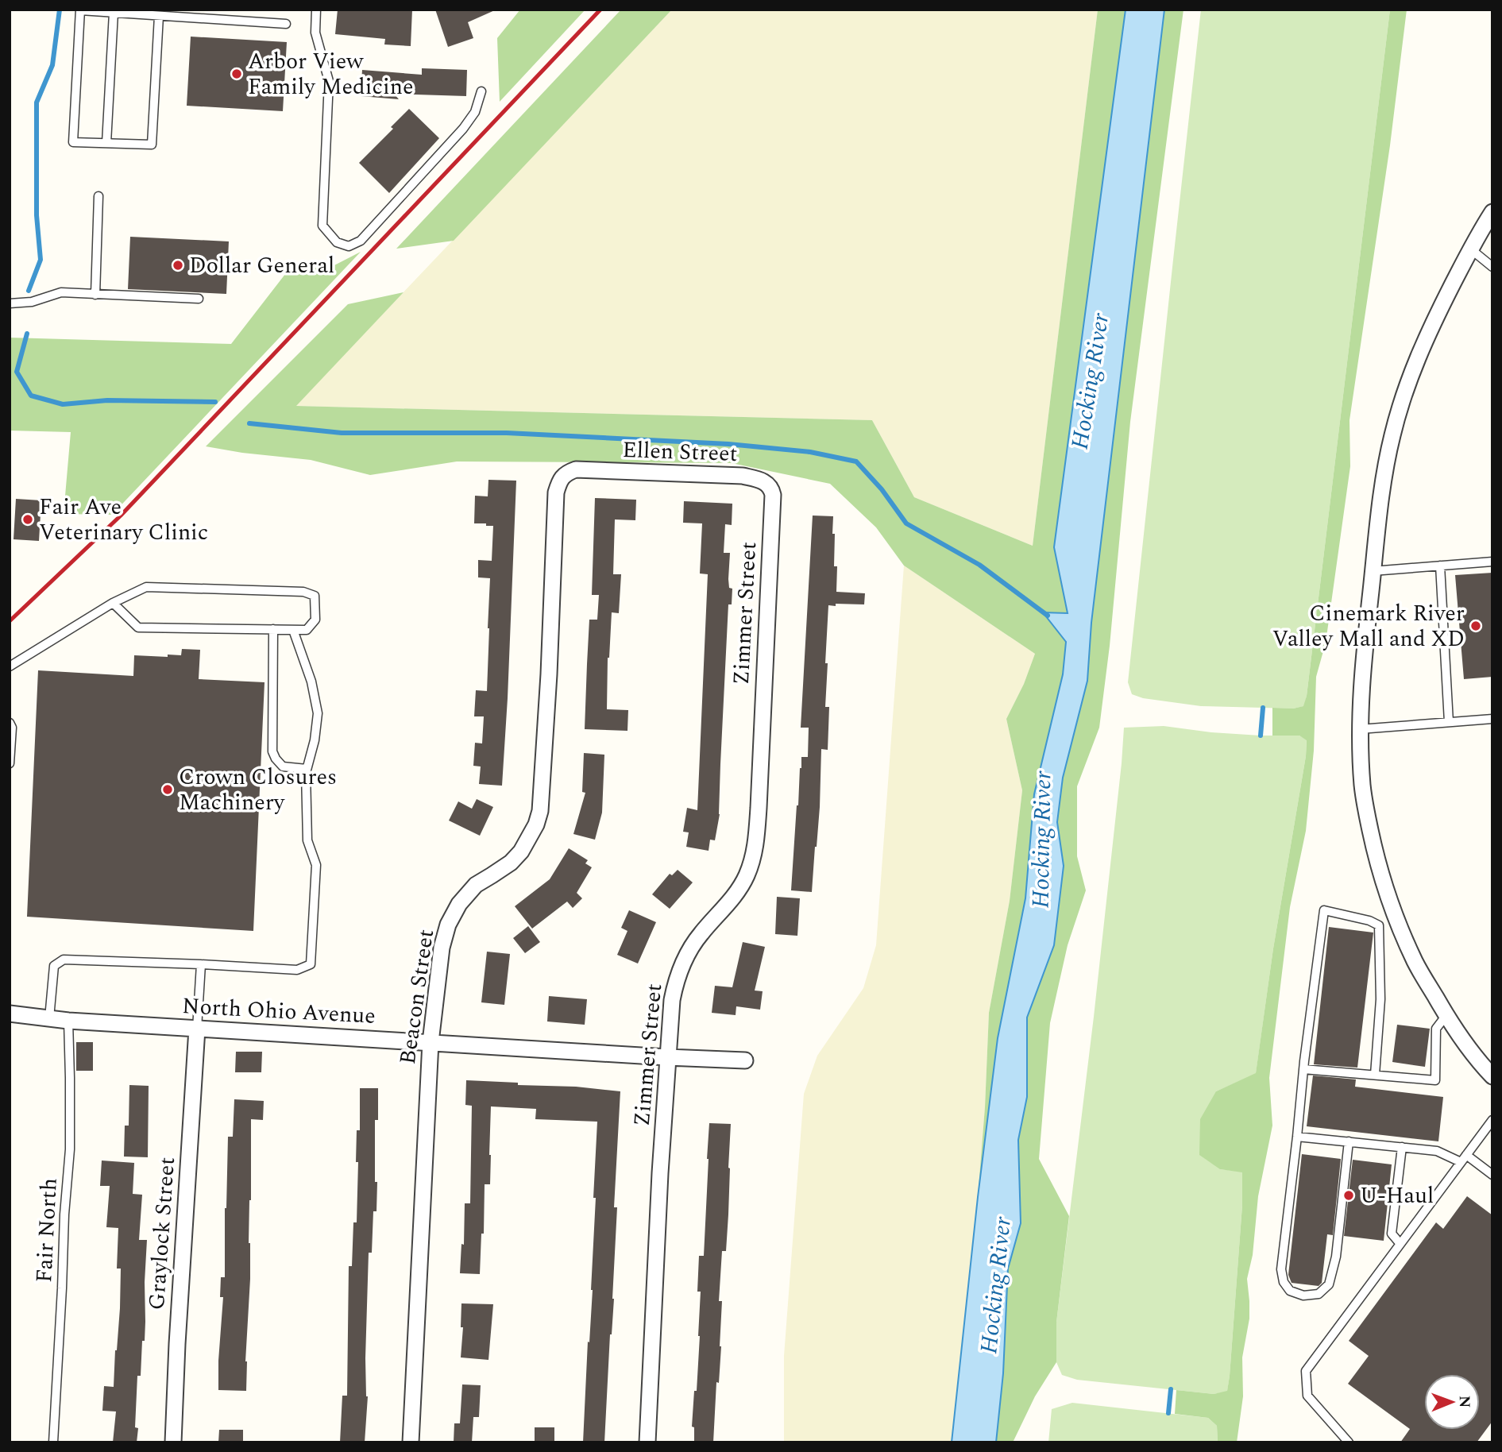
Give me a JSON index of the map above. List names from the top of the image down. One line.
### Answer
{"streets":{"street":["Ellen Street","Zimmer Street","Beacon Street","North Ohio Avenue","Graylock Street"],"lane":["Fair North"]},"crossings":[["Ellen Street","Zimmer Street"],["Ellen Street","Beacon Street"],["Zimmer Street","North Ohio Avenue"],["Beacon Street","North Ohio Avenue"],["North Ohio Avenue","Fair North"],["North Ohio Avenue","Graylock Street"]],"water":["Hocking River"],"places":["Arbor View Family Medicine","Dollar General","Fair Ave Veterinary Clinic","Cinemark River Valley Mall and XD","Crown Closures Machinery","U-Haul"],"north":"right"}
